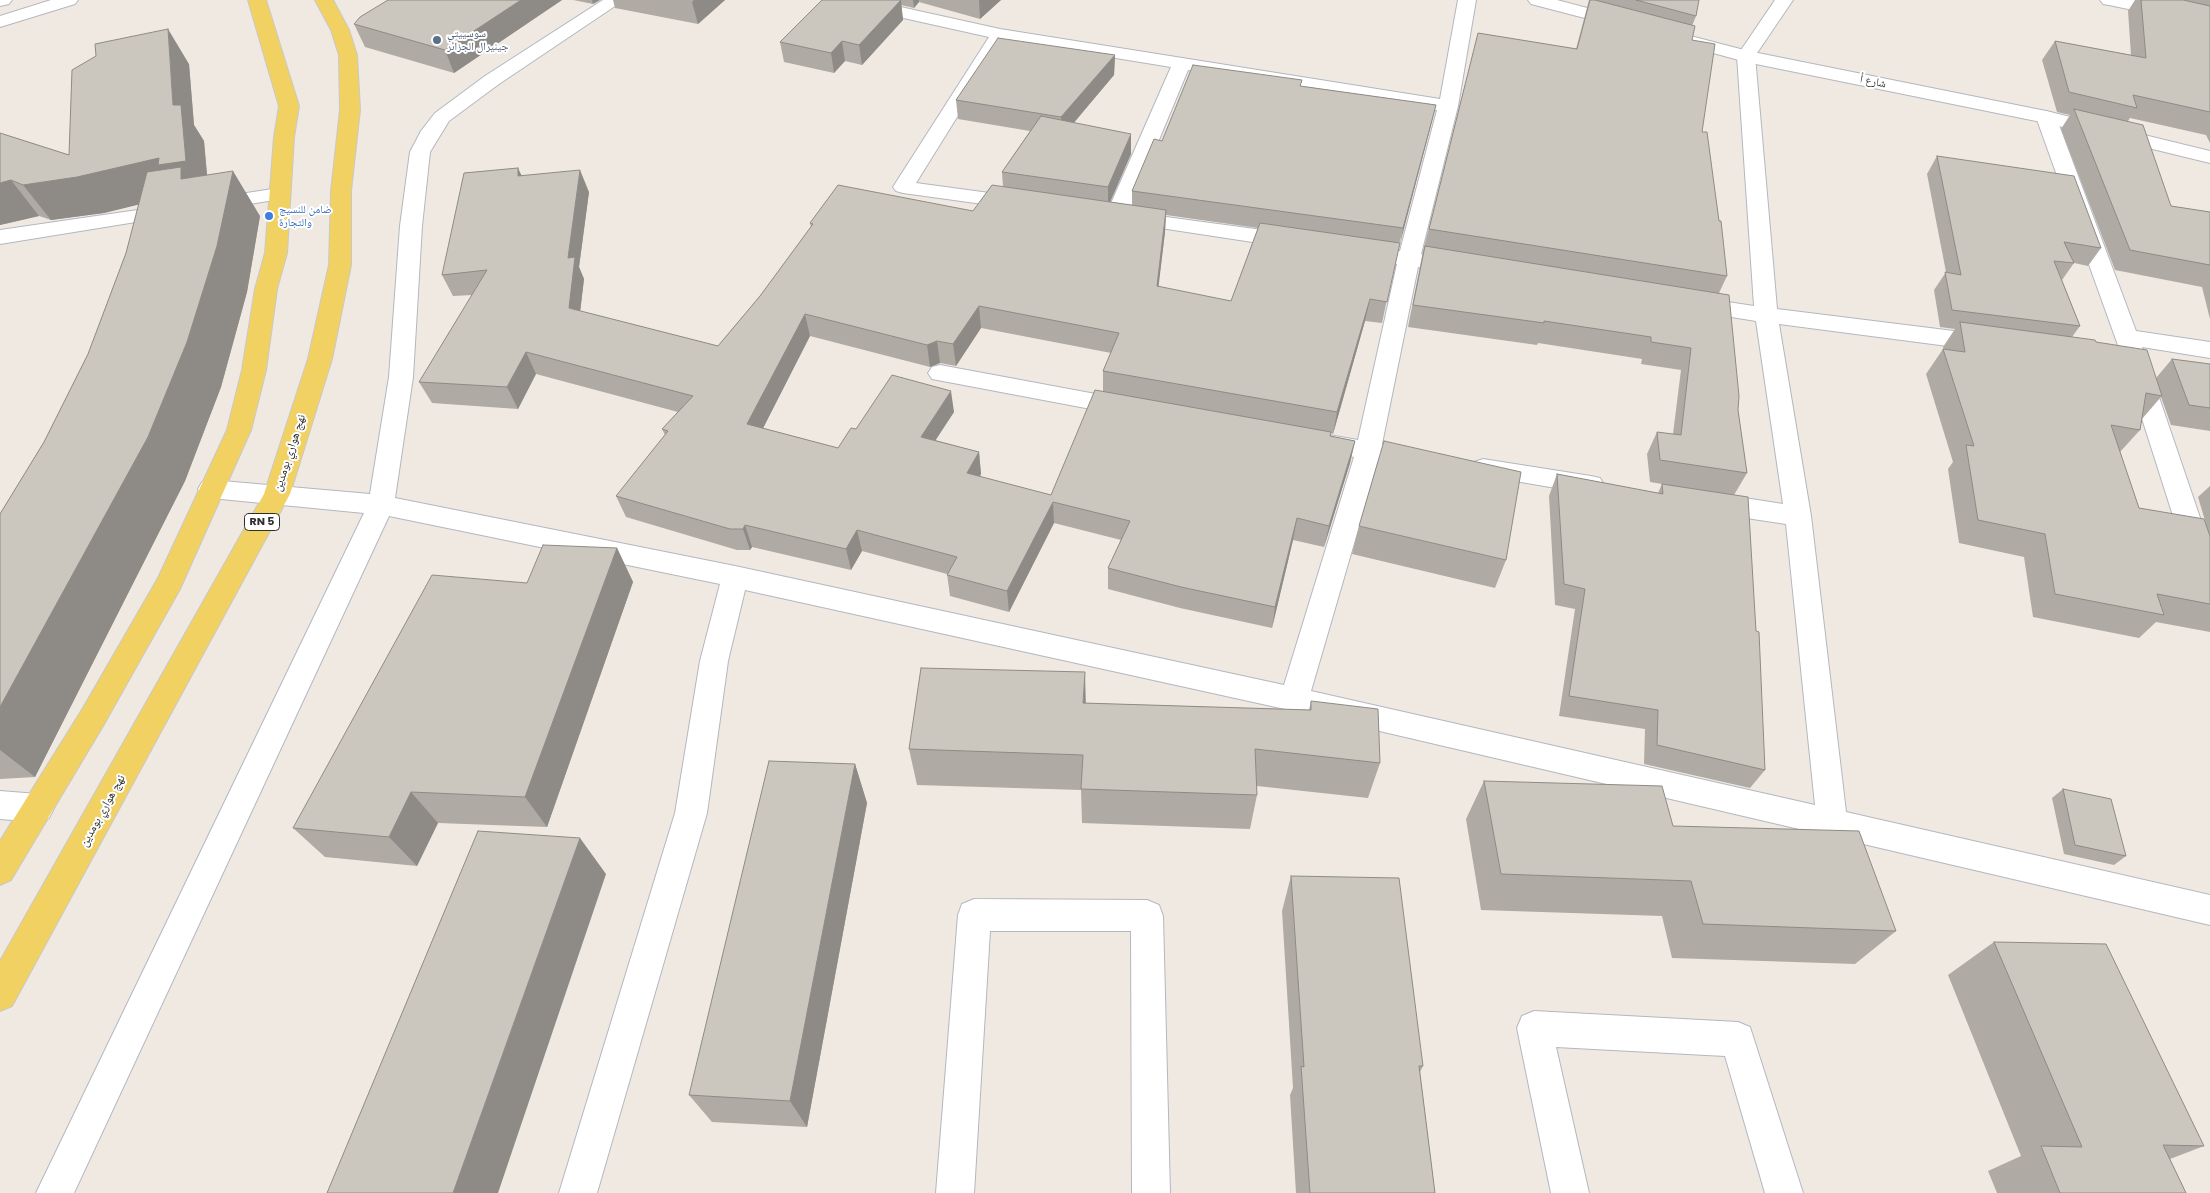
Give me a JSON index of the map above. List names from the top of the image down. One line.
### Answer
{"streets":{"main road":["نهج هواري بومدين","RN 5"],"street":["شارع أ"]},"places":["سوسييتي جينيرال الجزائر","ضامن للنسيج والتجارة"]}
